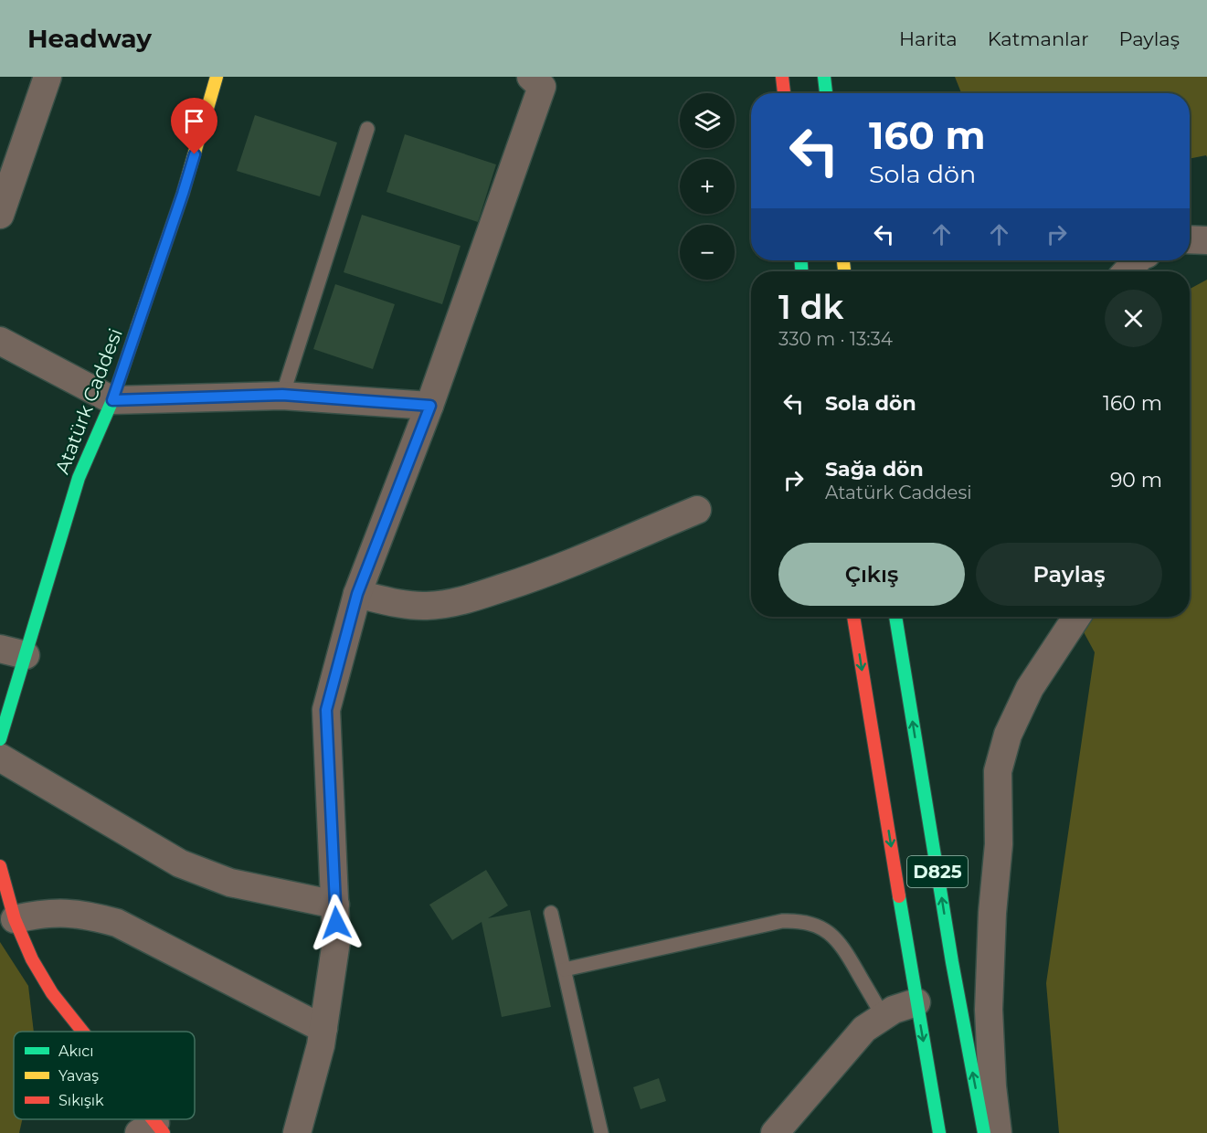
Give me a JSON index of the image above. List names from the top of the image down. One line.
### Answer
{"streets":{"main road":["Atatürk Caddesi","D825"]},"legend":["Akıcı","Yavaş","Sıkışık"],"page":{"header":"Headway","nav":["Harita","Katmanlar","Paylaş"],"map_buttons":["+","−"],"turn":["160 m","Sola dön"],"heading":["1 dk","330 m · 13:34"],"list":[{"name":"Sola dön","value":"160 m"},{"name":"Sağa dön","note":"Atatürk Caddesi","value":"90 m"}],"buttons":["Çıkış","Paylaş"]}}
